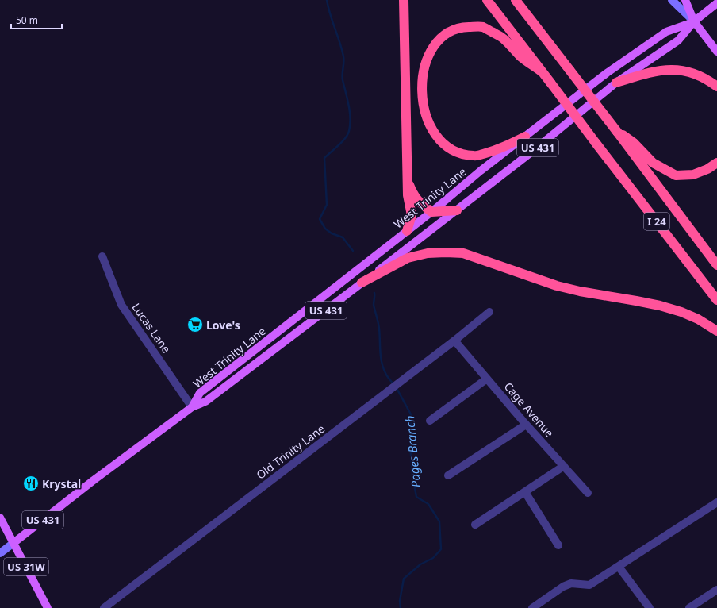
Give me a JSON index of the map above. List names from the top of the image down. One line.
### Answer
{"streets":{"highway":["I 24"],"main road":["US 431","West Trinity Lane","US 31W"],"street":["Lucas Lane","Cage Avenue","Old Trinity Lane"]},"crossings":[["West Trinity Lane","Lucas Lane"],["West Trinity Lane","US 31W"],["Cage Avenue","Old Trinity Lane"]],"water":["Pages Branch"],"places":{"supermarket":["Love's"],"restaurant":["Krystal"]},"scale_bar":"50 m"}
